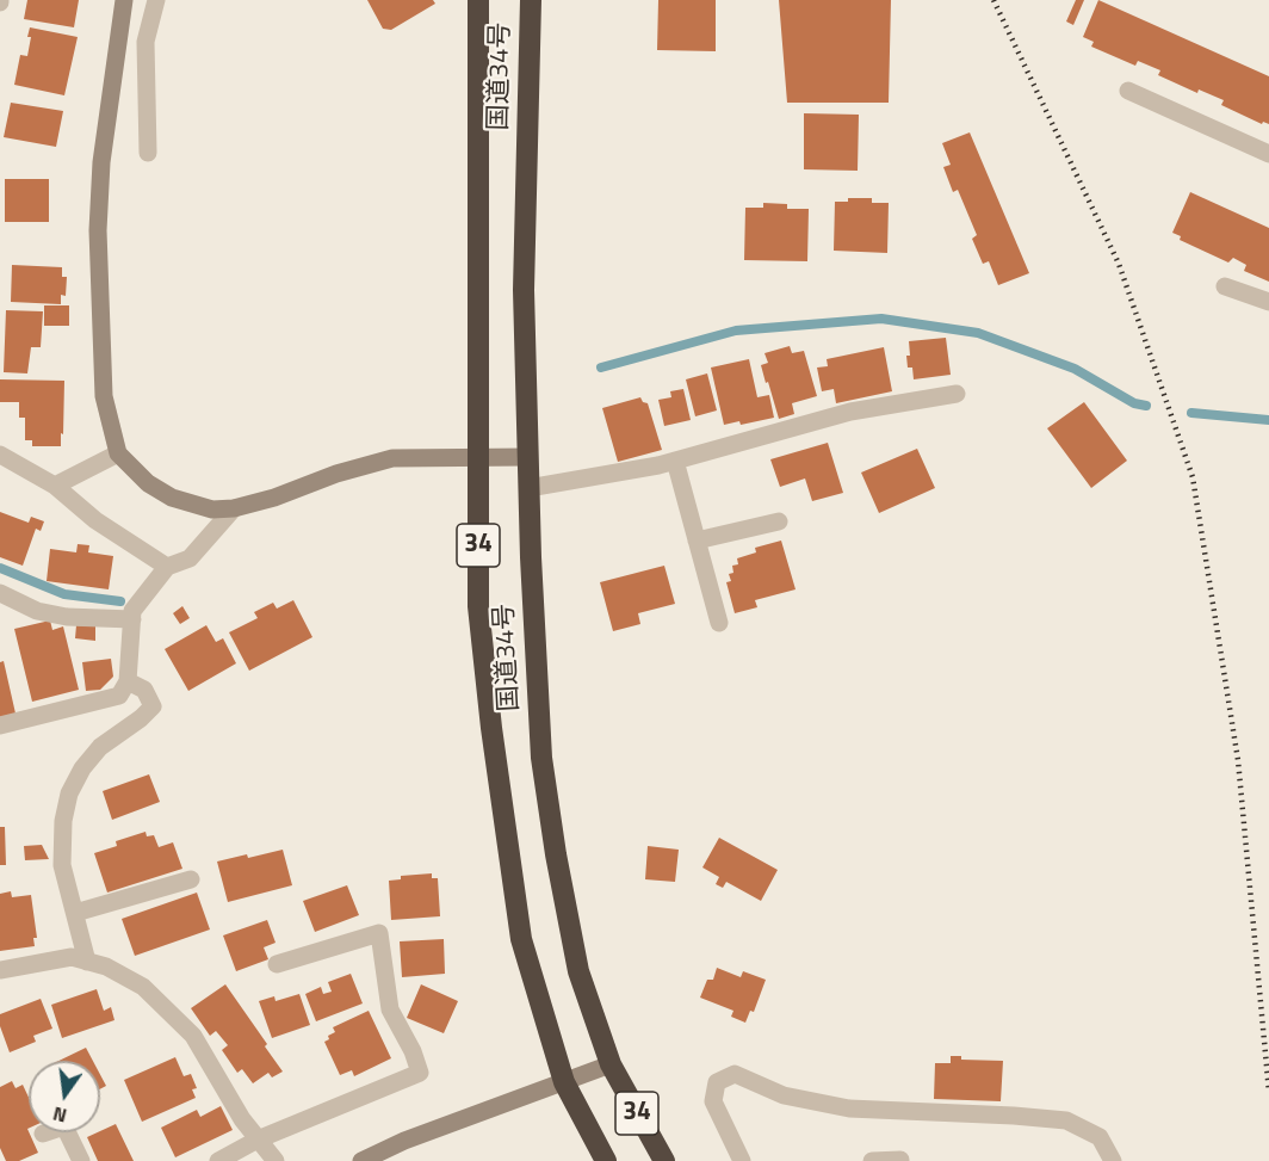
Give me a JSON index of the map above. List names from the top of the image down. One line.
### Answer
{"streets":{"highway":["国道34号","34"]},"north":"bottom"}
